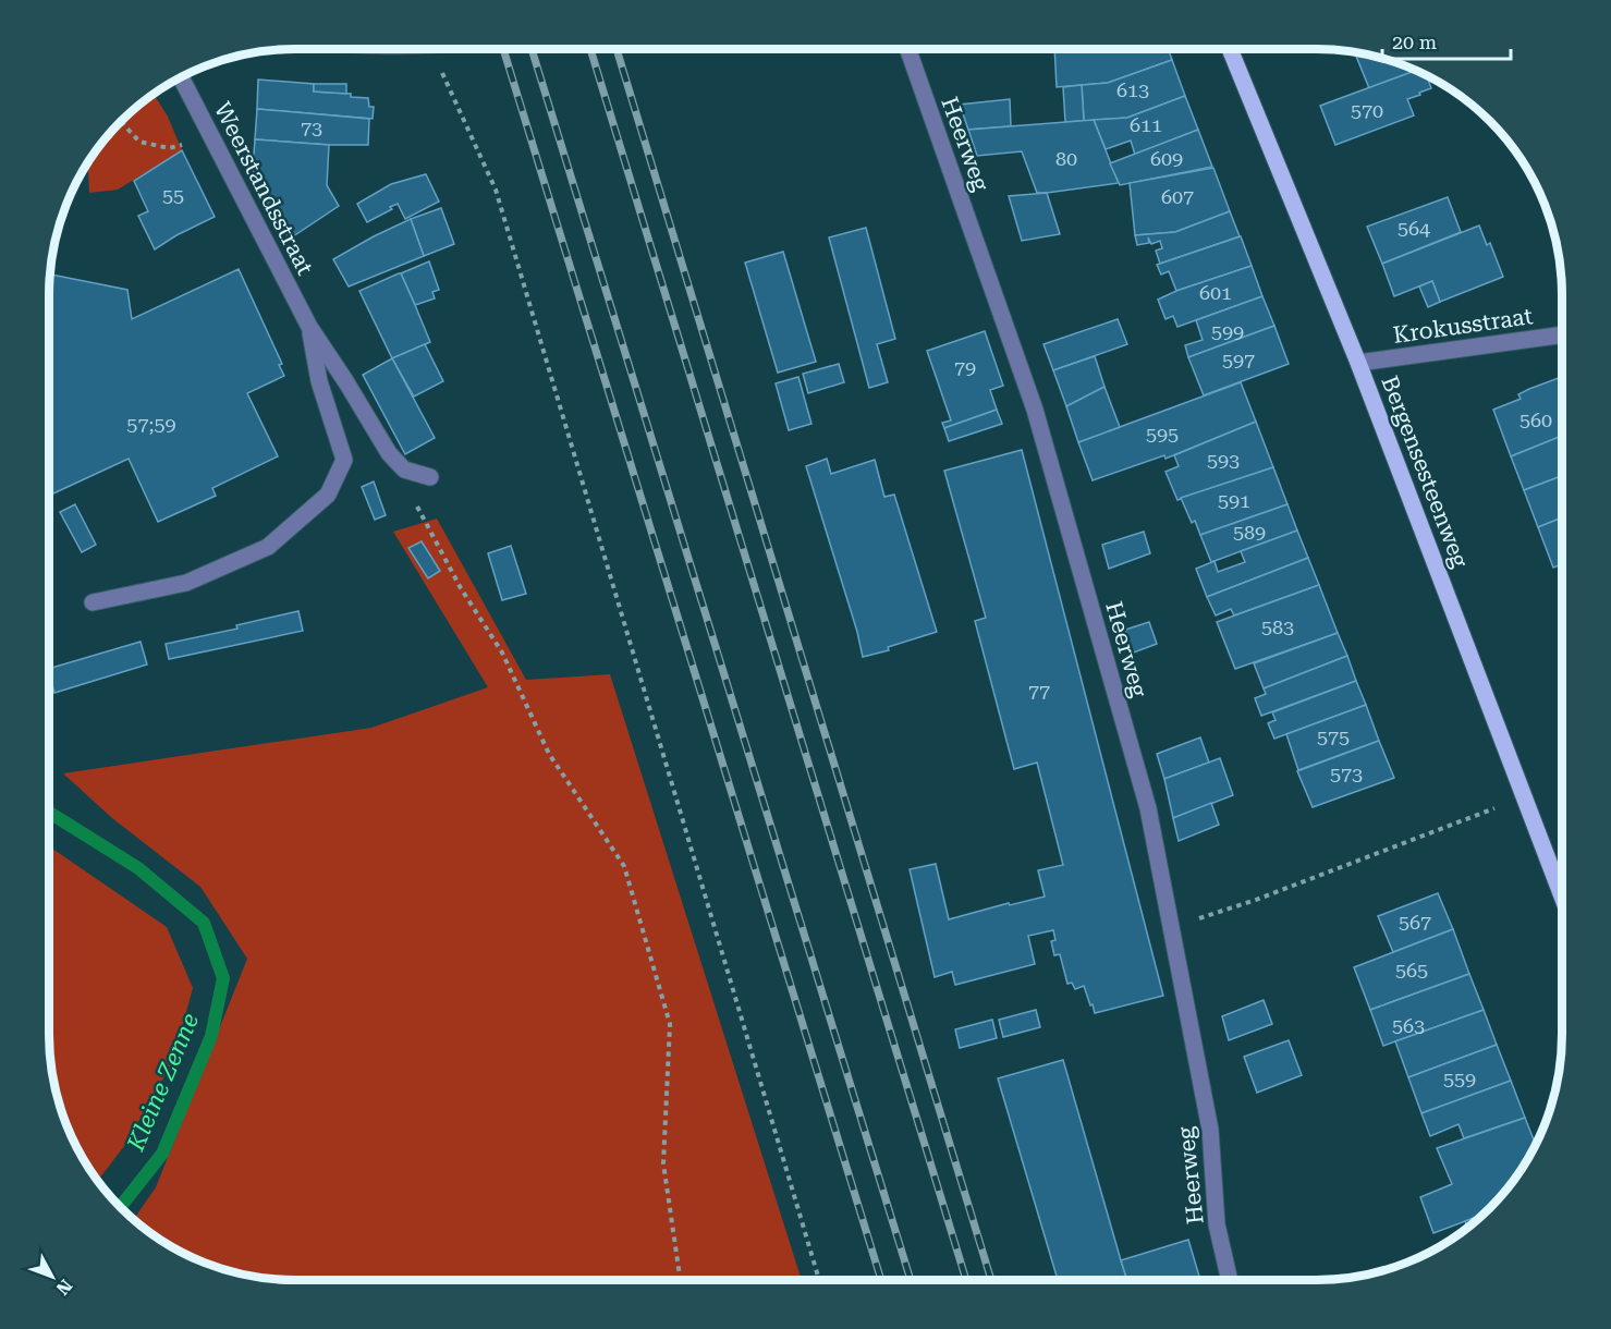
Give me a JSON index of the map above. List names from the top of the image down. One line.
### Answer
{"streets":{"main road":["Bergensesteenweg"],"street":["Heerweg","Weerstandsstraat","Krokusstraat"]},"crossings":[["Krokusstraat","Bergensesteenweg"]],"water":["Kleine Zenne"],"house_numbers":["613","570","611","73","80","609","55","607","564","601","599","597","79","560","57;59","595","593","591","589","583","77","575","573","567","565","563","559"],"scale_bar":"20 m","north":"bottom right"}
